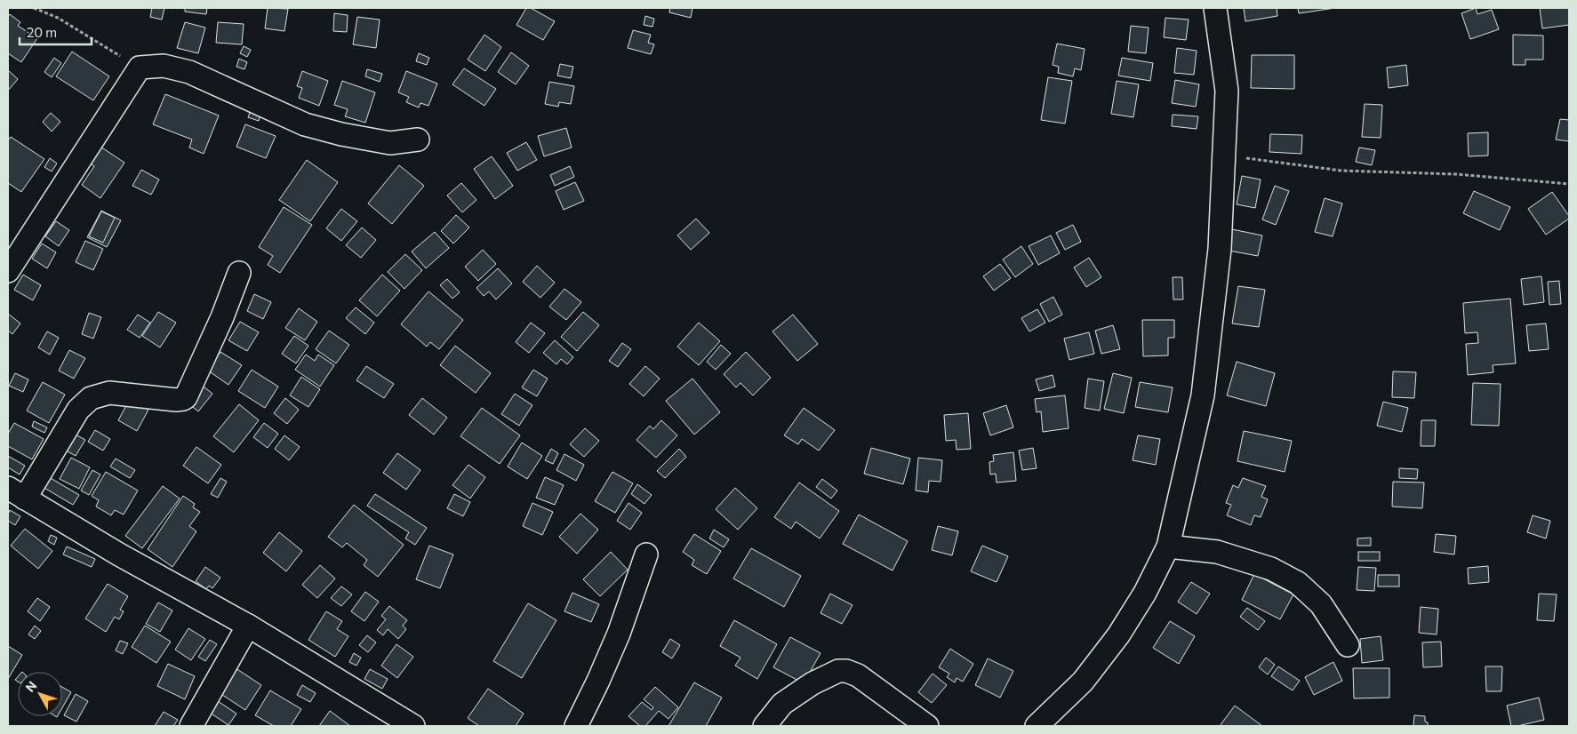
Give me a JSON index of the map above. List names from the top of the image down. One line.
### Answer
{"scale_bar":"20 m","north":"top left"}
